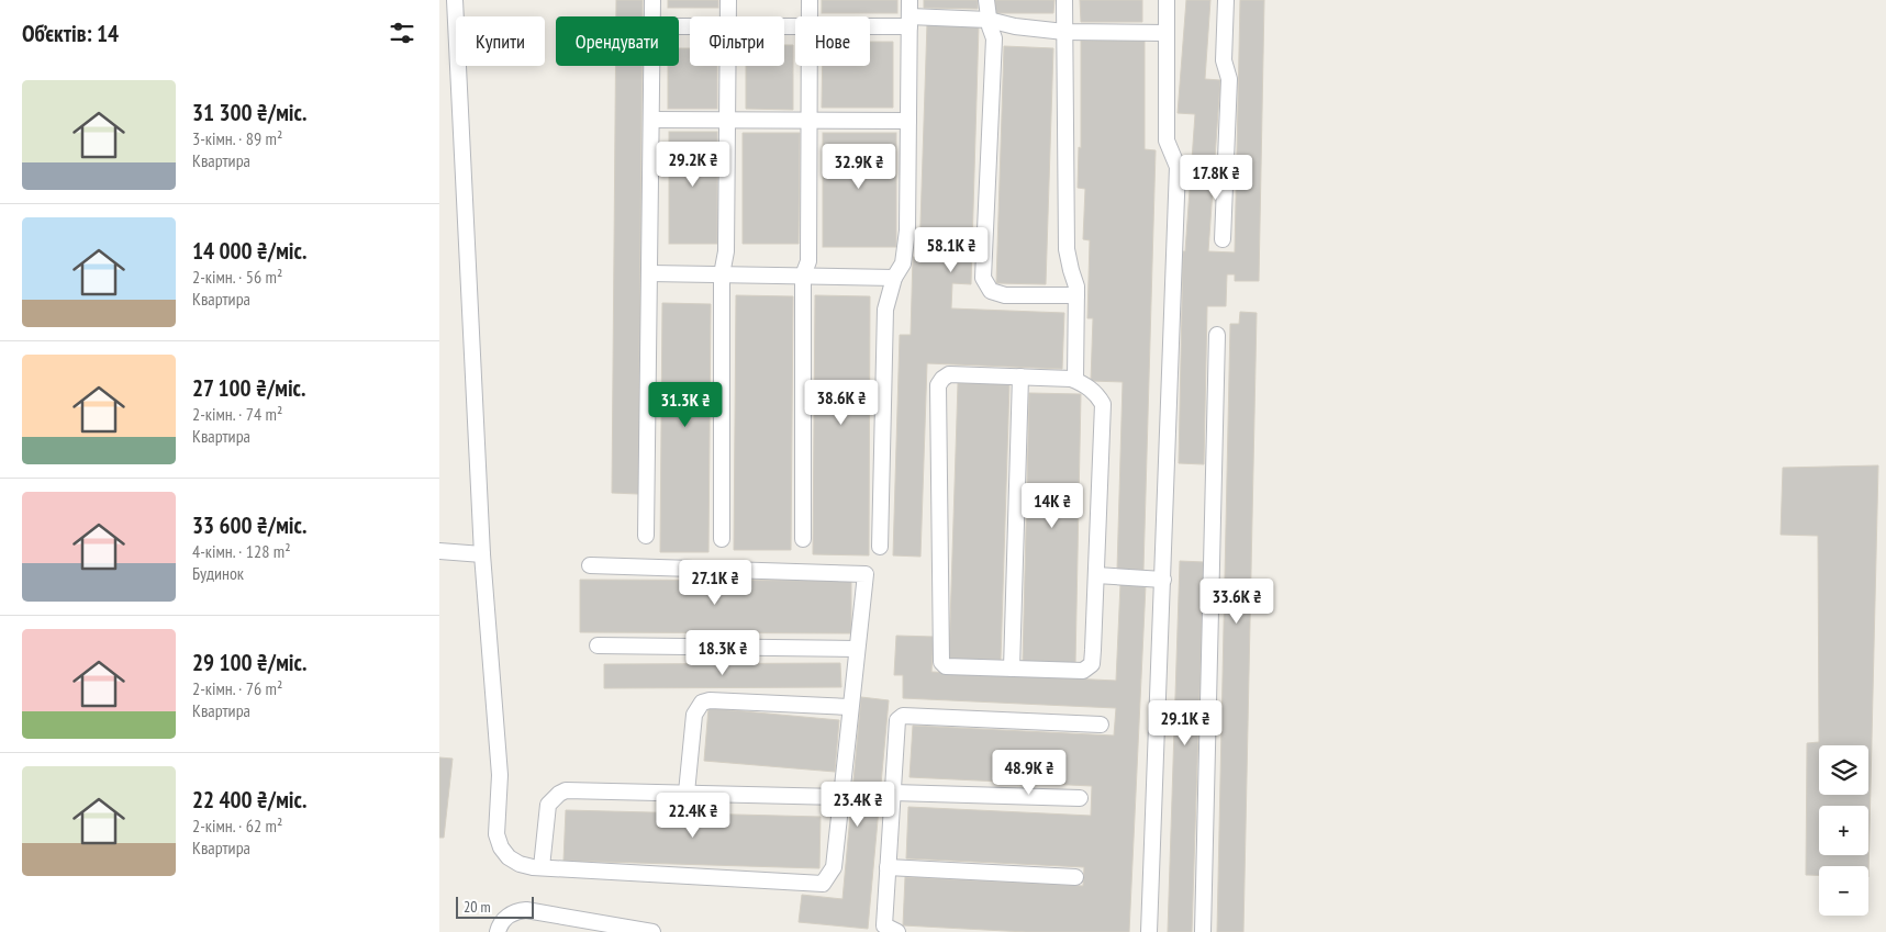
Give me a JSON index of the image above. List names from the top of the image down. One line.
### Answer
{"scale_bar":"20 m","page":{"heading":"Об’єктів: 14","chip":["Купити","Орендувати","Фільтри","Нове"],"list":[{"name":"31 300 ₴/міс.","note":"3-кімн. · 89 m² · Квартира"},{"name":"14 000 ₴/міс.","note":"2-кімн. · 56 m² · Квартира"},{"name":"27 100 ₴/міс.","note":"2-кімн. · 74 m² · Квартира"},{"name":"33 600 ₴/міс.","note":"4-кімн. · 128 m² · Будинок"},{"name":"29 100 ₴/міс.","note":"2-кімн. · 76 m² · Квартира"},{"name":"22 400 ₴/міс.","note":"2-кімн. · 62 m² · Квартира"}],"price":["29.2K ₴","32.9K ₴","17.8K ₴","58.1K ₴","38.6K ₴","31.3K ₴","14K ₴","27.1K ₴","33.6K ₴","18.3K ₴","29.1K ₴","48.9K ₴","23.4K ₴","22.4K ₴"],"map_buttons":["+","−"],"scale":"20 m"}}
